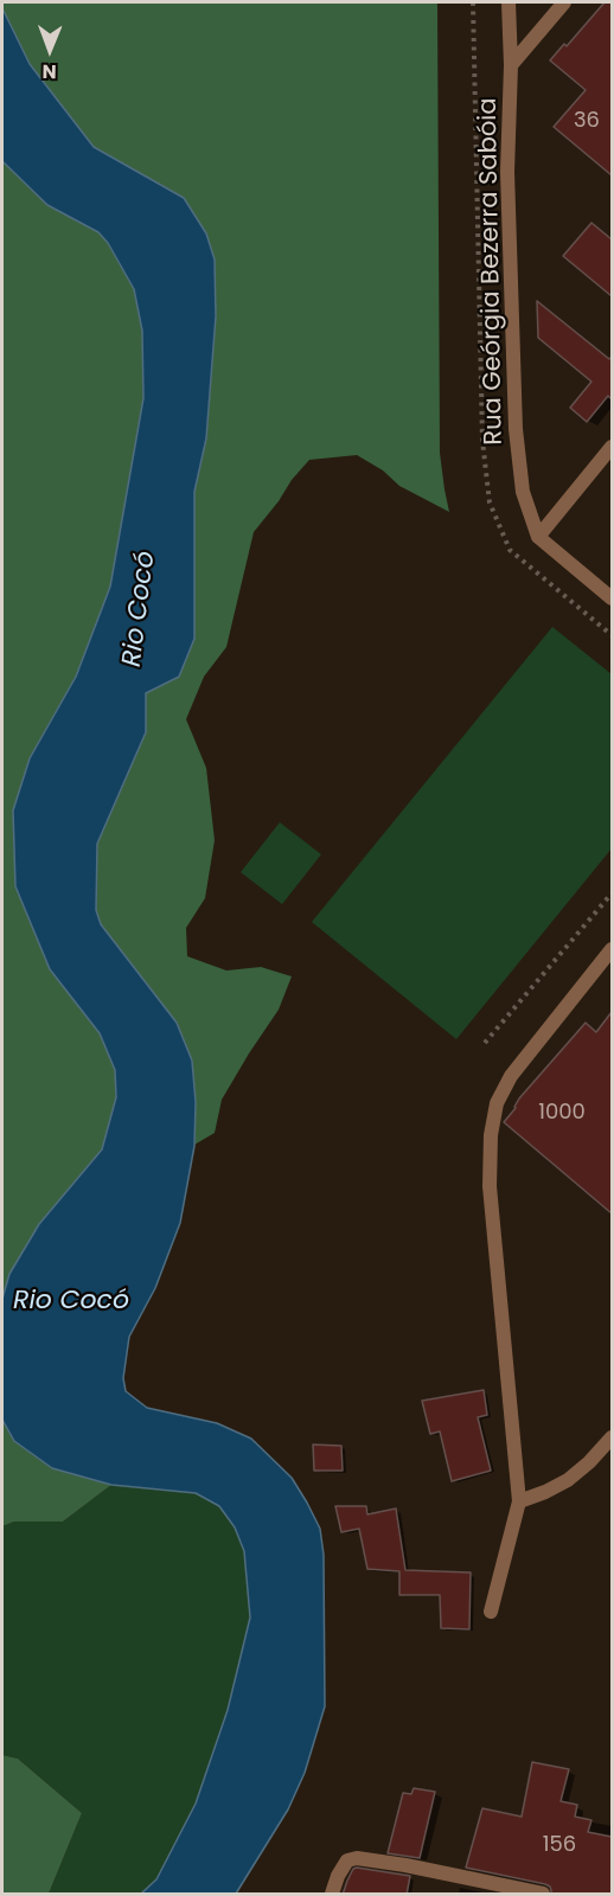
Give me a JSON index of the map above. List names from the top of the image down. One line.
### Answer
{"streets":{"street":["Rua Geórgia Bezerra Sabóia"]},"water":["Rio Cocó"],"house_numbers":["36","1000","156"],"north":"bottom"}
